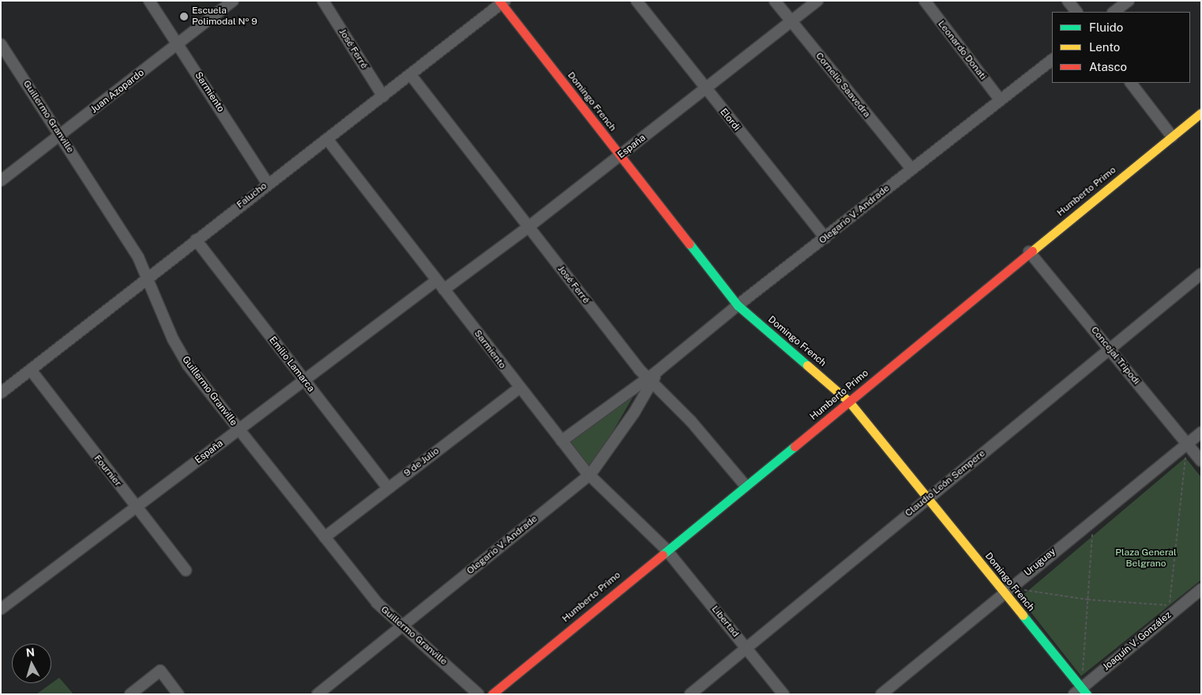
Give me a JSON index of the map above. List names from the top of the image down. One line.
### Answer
{"streets":{"street":["José Ferré","Leonardo Donati","Cornelio Saavedra","Juan Azopardo","Sarmiento","Domingo French","Guillermo Granville","Elordi","España","Humberto Primo","Falucho","Olegario V. Andrade","Concejal Tripodi","Emilio Lamarca","9 de Julio","Fournier","Claudio León Sempere","Uruguay","Libertad","Joaquín V. González"]},"crossings":[["José Ferré","España"],["José Ferré","Humberto Primo"],["José Ferré","Falucho"],["José Ferré","Olegario V. Andrade"],["Leonardo Donati","Olegario V. Andrade"],["Cornelio Saavedra","España"],["Cornelio Saavedra","Olegario V. Andrade"],["Juan Azopardo","Sarmiento"],["Juan Azopardo","Guillermo Granville"],["Sarmiento","España"],["Sarmiento","Humberto Primo"],["Sarmiento","Falucho"],["Sarmiento","Olegario V. Andrade"],["Sarmiento","9 de Julio"],["Sarmiento","Libertad"],["Domingo French","España"],["Domingo French","Humberto Primo"],["Domingo French","Falucho"],["Domingo French","Olegario V. Andrade"],["Domingo French","Claudio León Sempere"],["Domingo French","Uruguay"],["Domingo French","Joaquín V. González"],["Guillermo Granville","España"],["Guillermo Granville","Falucho"],["Guillermo Granville","Olegario V. Andrade"],["Guillermo Granville","9 de Julio"],["Elordi","España"],["Elordi","Olegario V. Andrade"],["España","Emilio Lamarca"],["España","Fournier"],["Humberto Primo","Concejal Tripodi"],["Humberto Primo","Libertad"],["Falucho","Emilio Lamarca"],["Falucho","Fournier"],["Concejal Tripodi","Claudio León Sempere"],["Concejal Tripodi","Uruguay"],["Emilio Lamarca","9 de Julio"],["Claudio León Sempere","Libertad"]],"parks":["Plaza General Belgrano"],"places":["Escuela Polimodal Nº 9"],"legend":["Fluido","Lento","Atasco"],"north":"top"}
